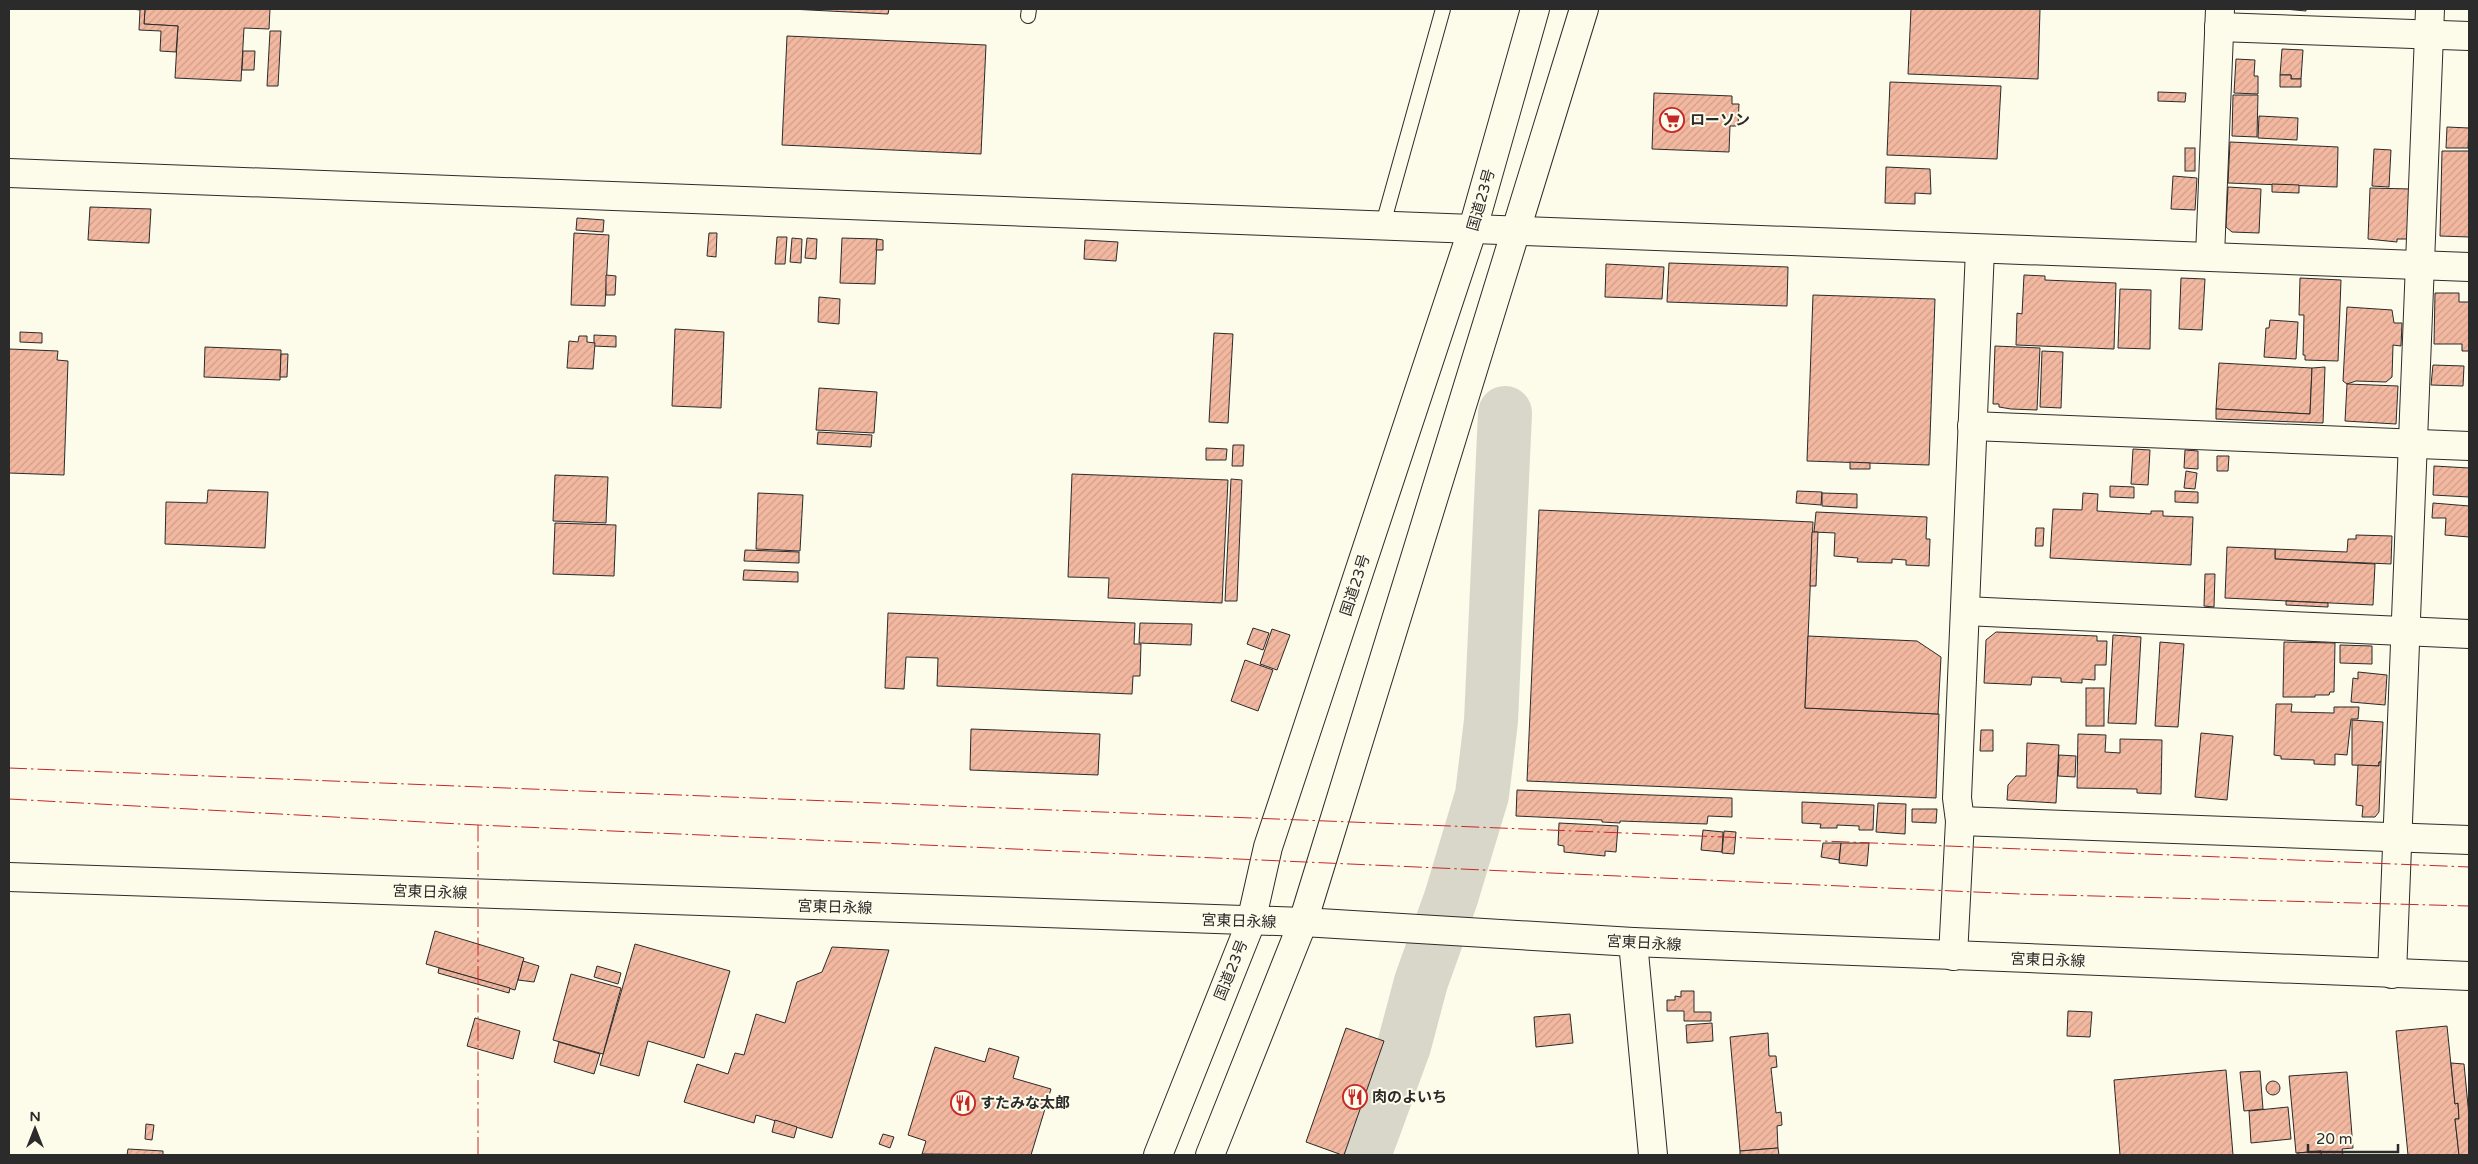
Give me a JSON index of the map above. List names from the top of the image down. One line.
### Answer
{"streets":{"main road":["国道23号","宮東日永線"]},"crossings":[["国道23号","宮東日永線"]],"places":{"supermarket":["ローソン"],"restaurant":["肉のよいち","すたみな太郎"]},"scale_bar":"20 m","north":"top"}
